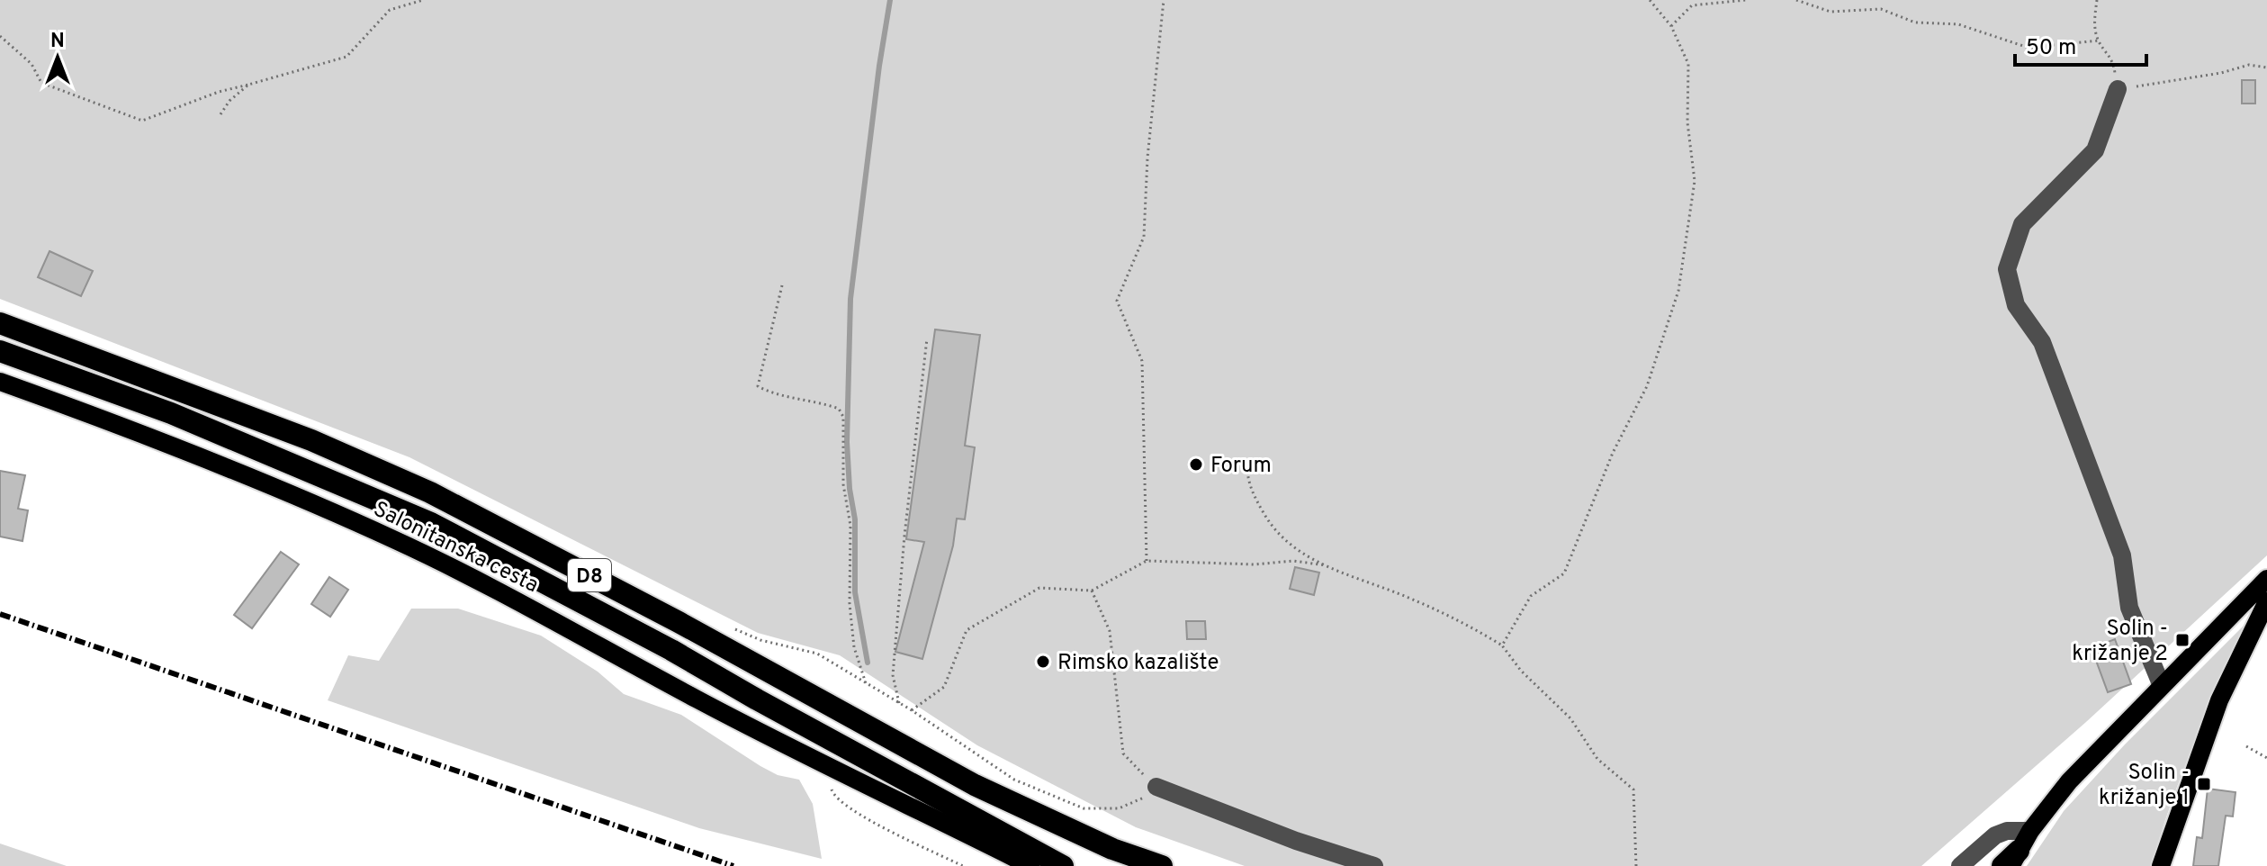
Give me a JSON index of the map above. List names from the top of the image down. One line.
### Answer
{"streets":{"highway":["D8"],"main road":["Salonitanska cesta"]},"places":{"other":["Forum","Rimsko kazalište"],"transit":["Solin - križanje 2","Solin - križanje 1"]},"scale_bar":"50 m","north":"top"}
